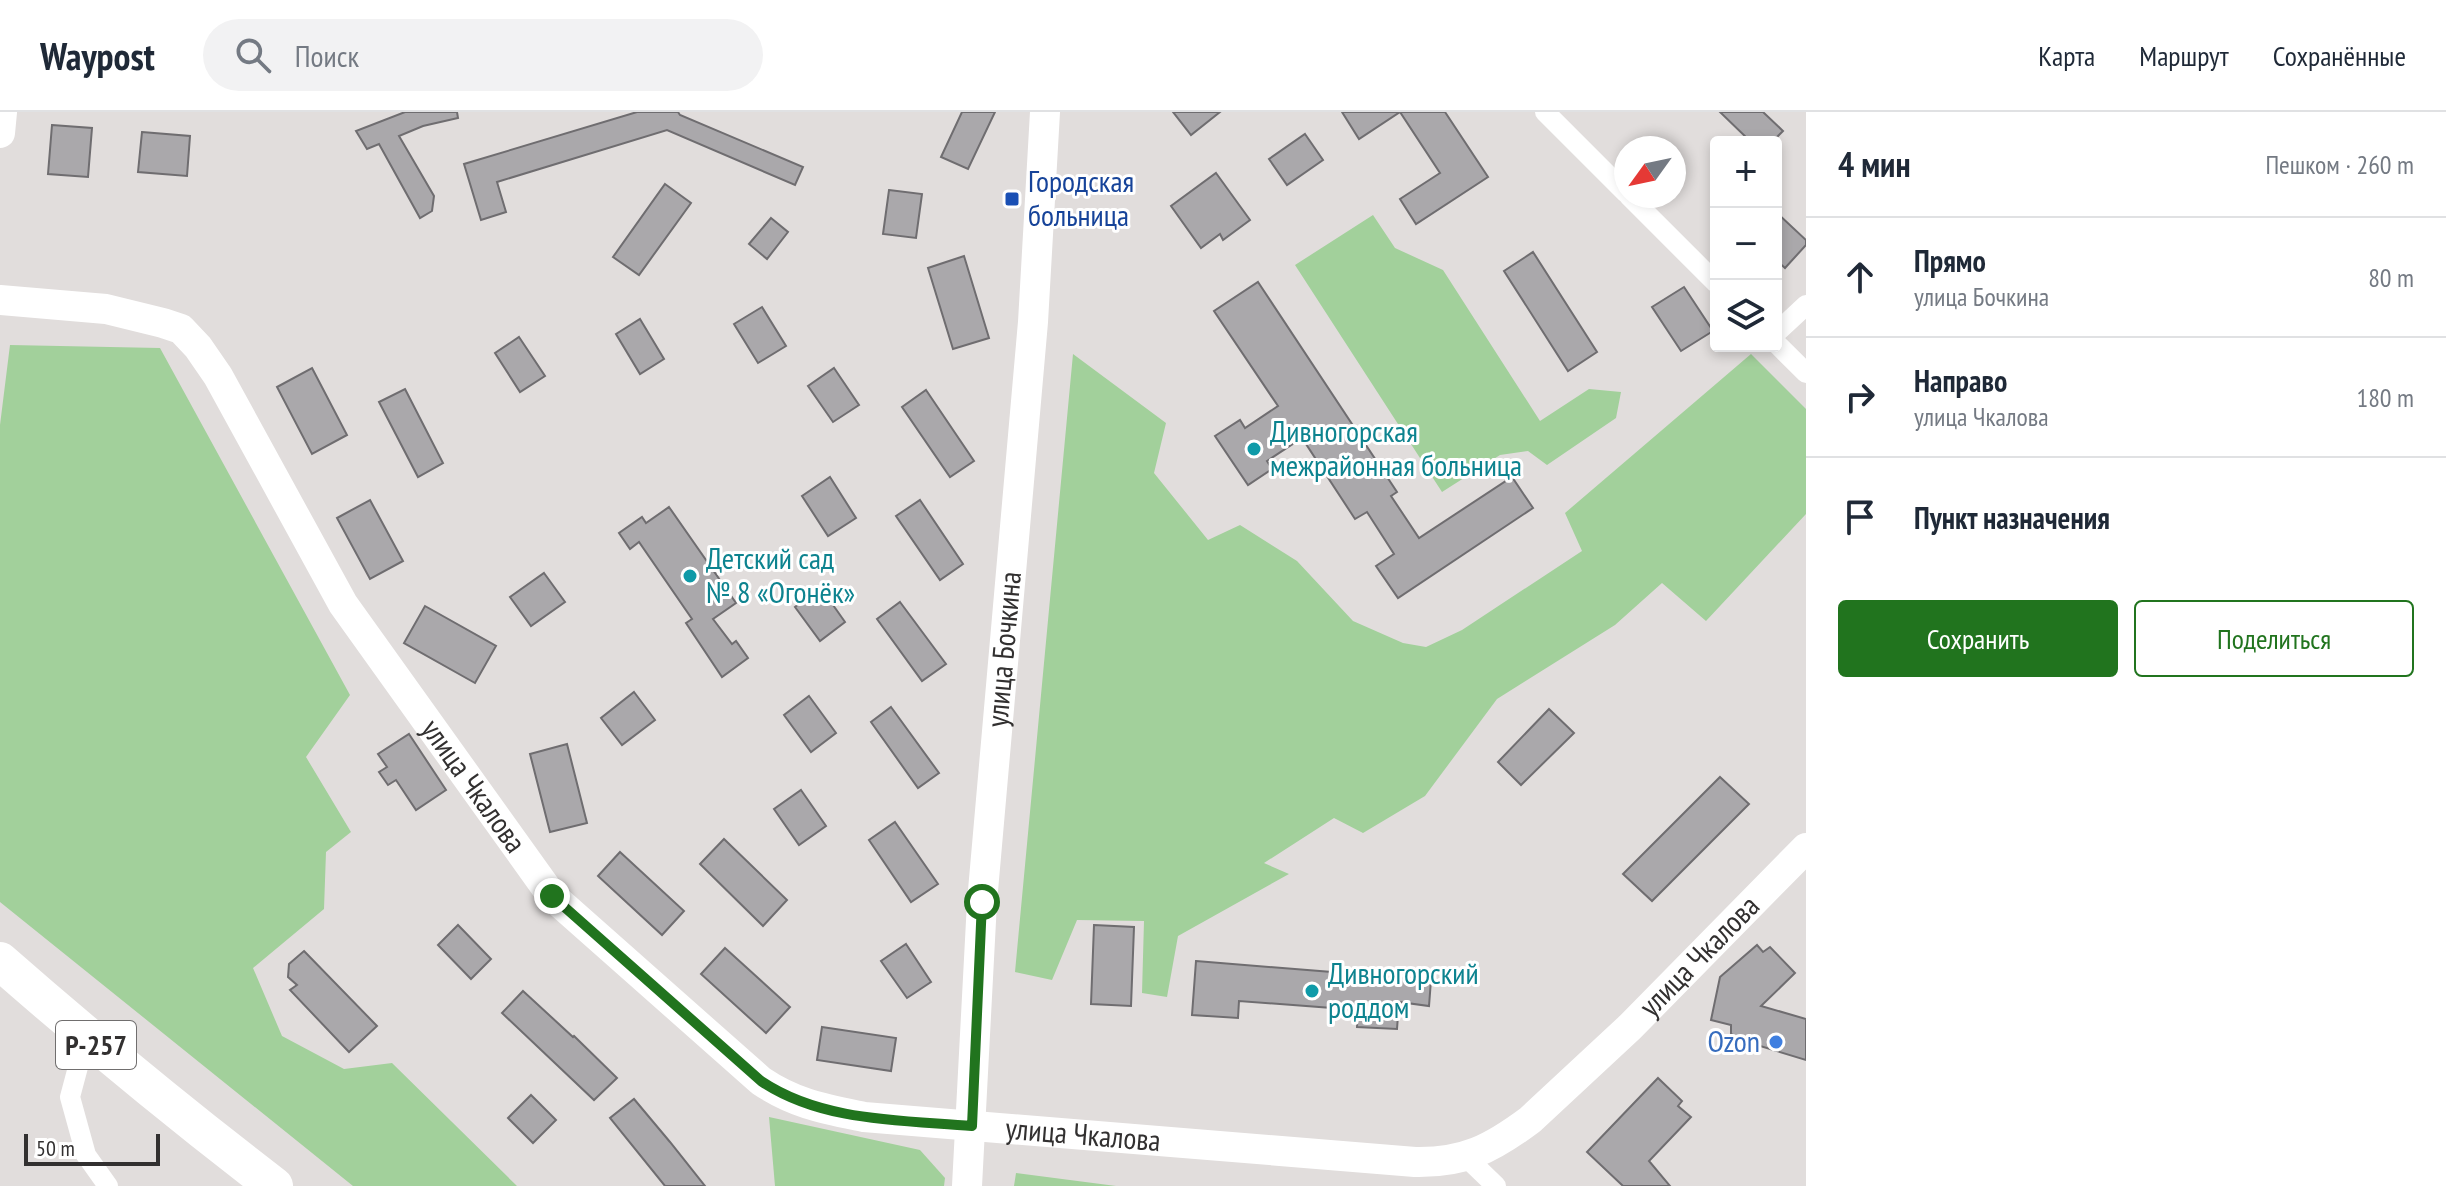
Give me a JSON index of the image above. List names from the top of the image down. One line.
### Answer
{"streets":{"highway":["Р-257"],"main road":["улица Бочкина","улица Чкалова"]},"crossings":[["улица Бочкина","улица Чкалова"]],"places":{"transit":["Городская больница"],"other":["Дивногорская межрайонная больница","Детский сад № 8 «Огонёк»","Дивногорский роддом","Ozon"]},"scale_bar":"50 m","north":"bottom left","page":{"header":"Waypost","search":"Поиск","nav":["Карта","Маршрут","Сохранённые"],"heading":["4 мин","Пешком · 260 m"],"map_buttons":["+","−"],"list":[["Прямо","улица Бочкина","80 m"],["Направо","улица Чкалова","180 m"],"Пункт назначения"],"buttons":["Сохранить","Поделиться"],"scale":"50 m"}}
